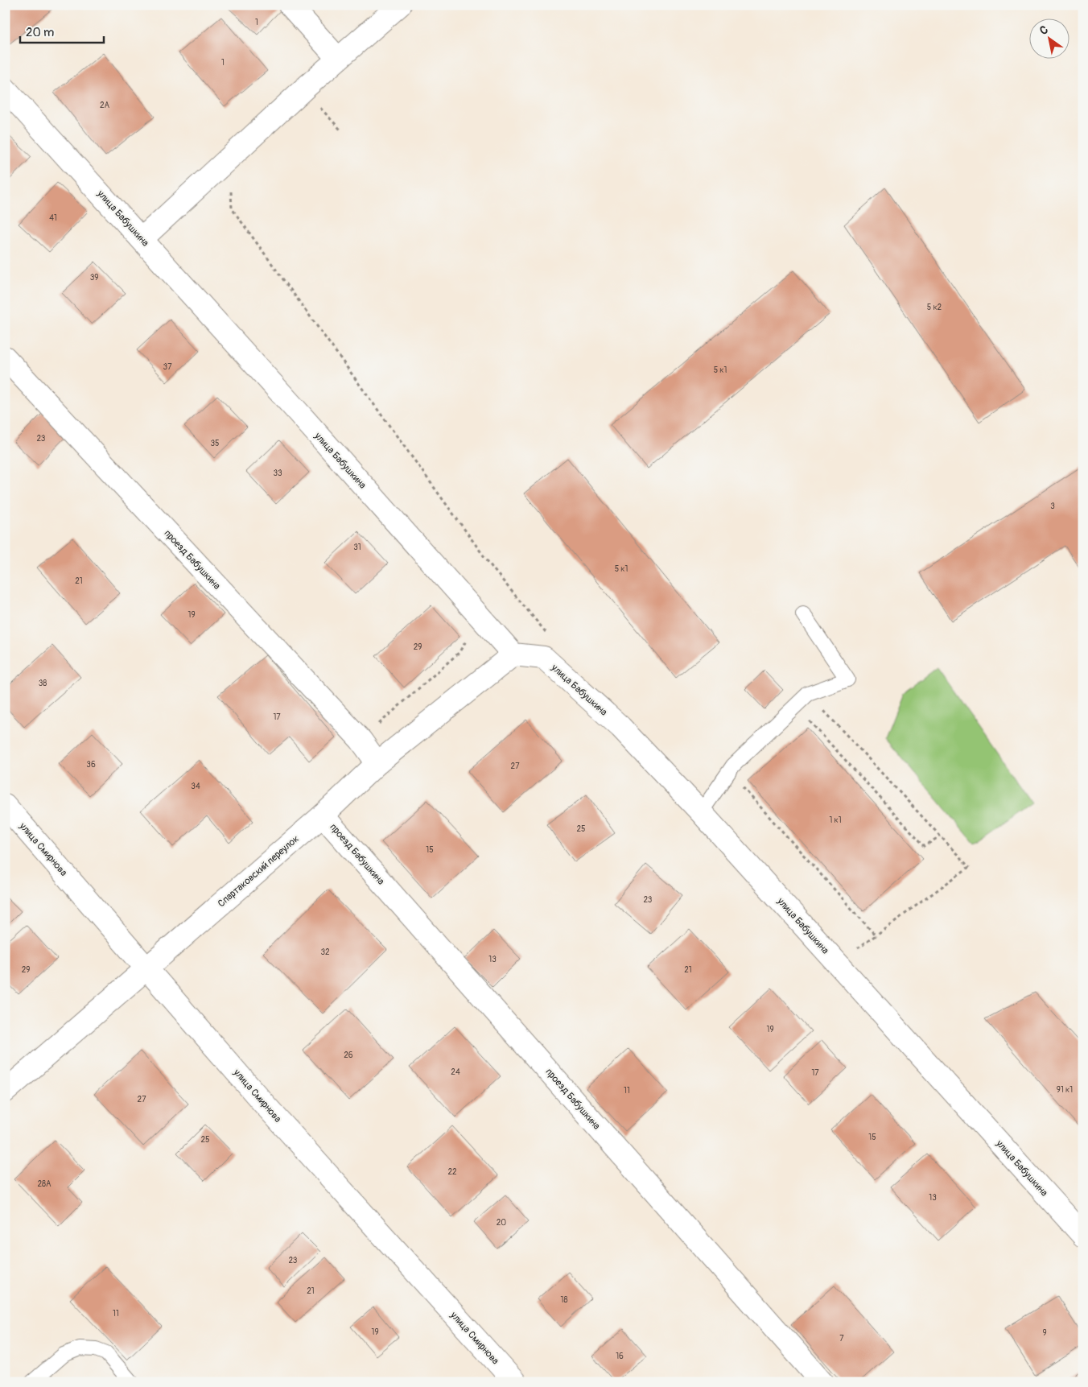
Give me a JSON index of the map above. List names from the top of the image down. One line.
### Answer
{"streets":{"street":["улица Бабушкина","проезд Бабушкина","улица Смирнова","Спартаковский переулок"]},"crossings":[["улица Бабушкина","Спартаковский переулок"],["проезд Бабушкина","Спартаковский переулок"],["улица Смирнова","Спартаковский переулок"]],"house_numbers":["1","1","2А","41","39","5 к2","37","5 к1","23","35","33","3","31","5 к1","21","19","29","38","17","36","27","34","1 к1","25","15","23","32","13","29","21","19","26","24","17","91 к1","11","27","15","25","22","28А","13","20","23","21","18","11","19","9","7","16"],"scale_bar":"20 m","north":"top left"}
